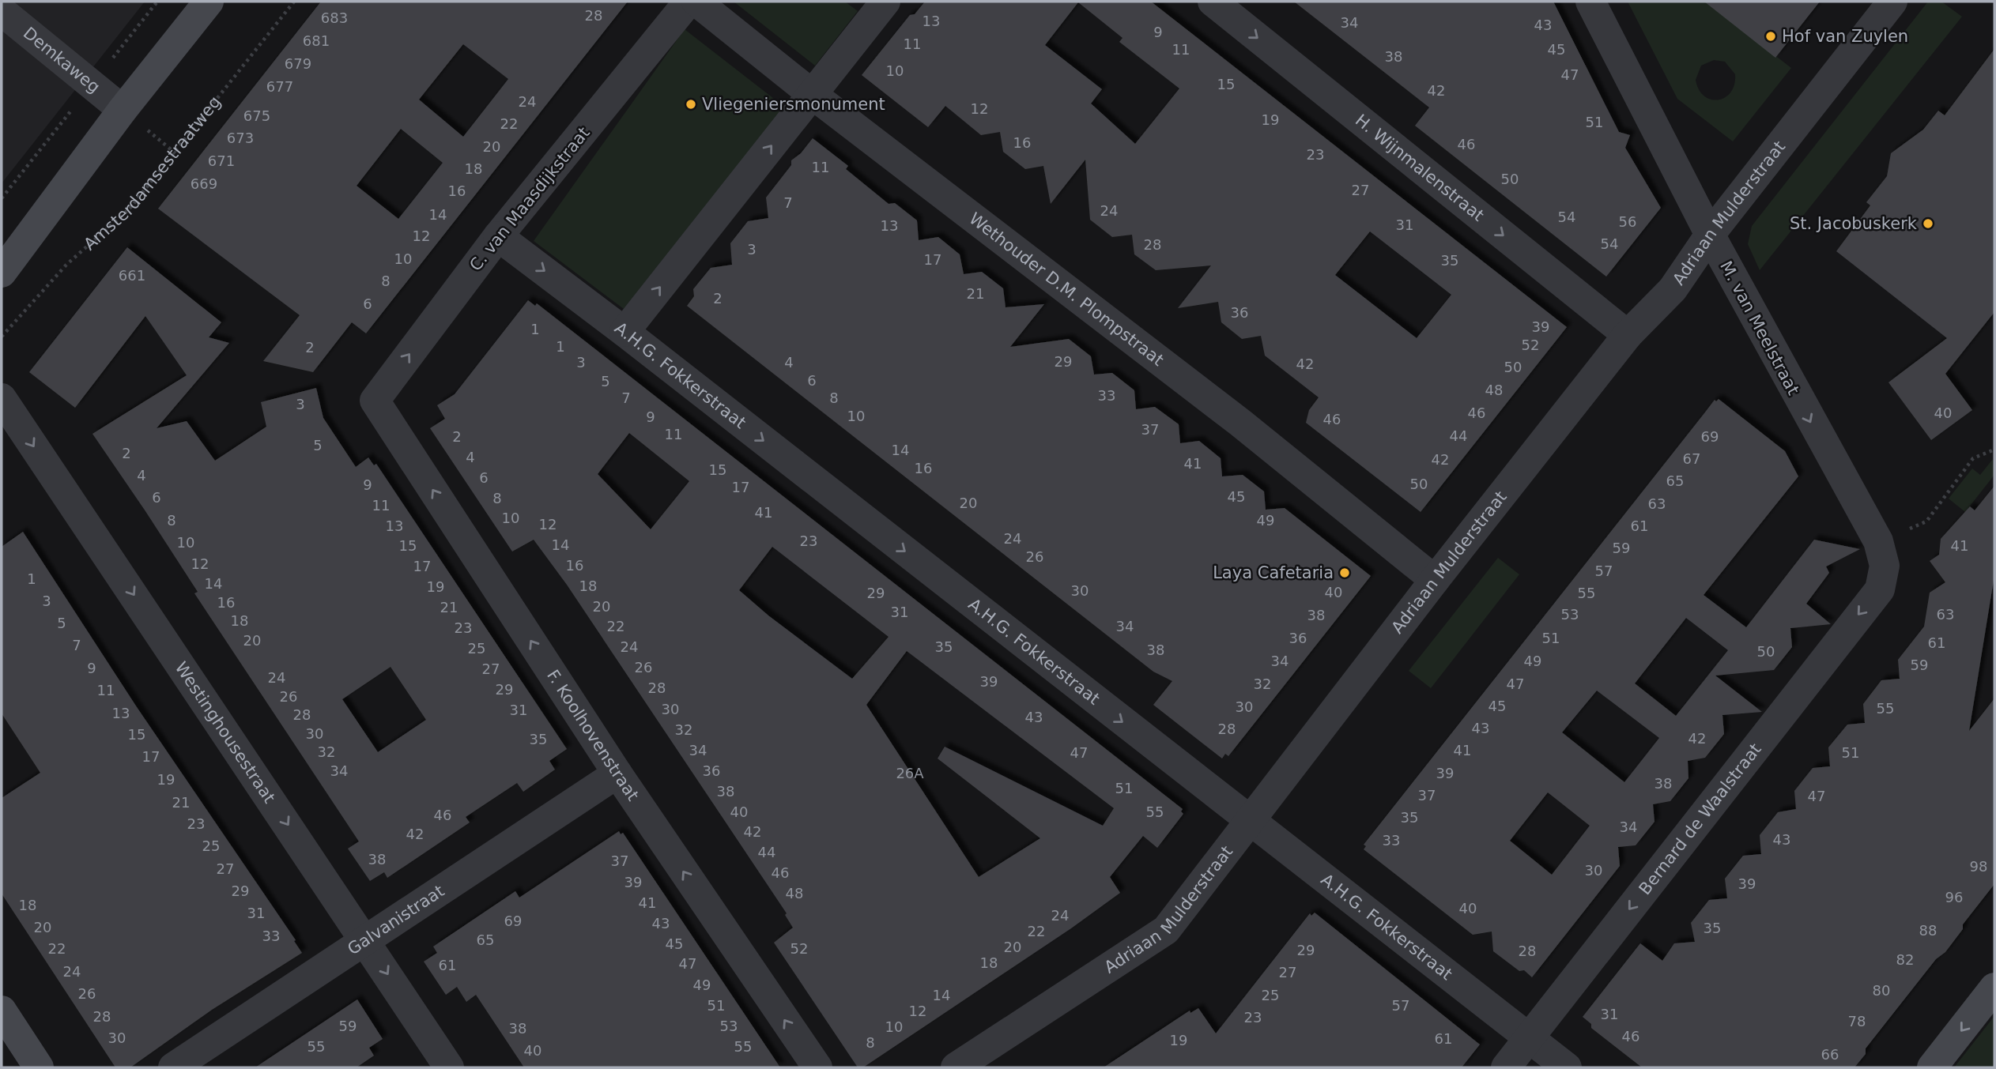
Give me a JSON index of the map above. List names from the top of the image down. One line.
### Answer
{"streets":{"street":["Demkaweg","H. Wijnmalenstraat","C. van Maasdijkstraat","Adriaan Mulderstraat","Wethouder D.M. Plompstraat","M. van Meelstraat","A.H.G. Fokkerstraat","Westinghousestraat","F. Koolhovenstraat","Bernard de Waalstraat","Galvanistraat"],"path":["Amsterdamsestraatweg"]},"crossings":[["H. Wijnmalenstraat","Adriaan Mulderstraat"],["C. van Maasdijkstraat","A.H.G. Fokkerstraat"],["C. van Maasdijkstraat","F. Koolhovenstraat"],["Adriaan Mulderstraat","Wethouder D.M. Plompstraat"],["Adriaan Mulderstraat","M. van Meelstraat"],["Adriaan Mulderstraat","A.H.G. Fokkerstraat"],["M. van Meelstraat","Bernard de Waalstraat"],["A.H.G. Fokkerstraat","Bernard de Waalstraat"],["Westinghousestraat","Galvanistraat"],["F. Koolhovenstraat","Galvanistraat"]],"one_way":["H. Wijnmalenstraat","C. van Maasdijkstraat","M. van Meelstraat","A.H.G. Fokkerstraat","Westinghousestraat","F. Koolhovenstraat","Bernard de Waalstraat"],"places":["Hof van Zuylen","Vliegeniersmonument","St. Jacobuskerk","Laya Cafetaria"],"house_numbers":["28","683","13","34","43","9","681","11","11","45","38","679","10","47","15","677","42","24","12","675","19","51","22","673","16","46","20","23","671","11","18","50","669","27","16","7","24","14","54","56","31","13","12","54","28","3","10","17","35","661","8","21","2","6","36","39","1","52","1","2","29","3","4","42","50","6","5","48","33","7","8","3","46","40","10","9","46","37","11","44","2","69","5","14","2","4","67","42","41","16","15","4","6","65","50","9","17","45","6","8","20","63","11","41","10","8","49","12","13","61","24","23","10","14","15","41","59","26","12","16","17","57","1","14","18","19","30","40","29","55","3","16","20","21","31","53","63","38","18","5","22","34","23","36","51","20","61","7","24","35","25","38","50","34","49","59","26","9","27","24","39","32","47","28","29","11","26","45","30","55","30","31","13","28","43","43","28","32","30","15","42","35","34","41","32","47","51","17","34","36","26A","39","19","38","51","38","37","47","21","40","55","46","35","23","34","42","42","43","33","25","44","38","37","98","27","30","46","39","39","29","48","96","41","18","40","31","24","69","43","20","35","88","22","33","65","45","20","22","52","29","28","82","18","47","61","24","27","49","80","26","14","25","51","57","12","31","28","23","78","59","53","10","38","46","30","61","19","8","55","55","40","66"]}
